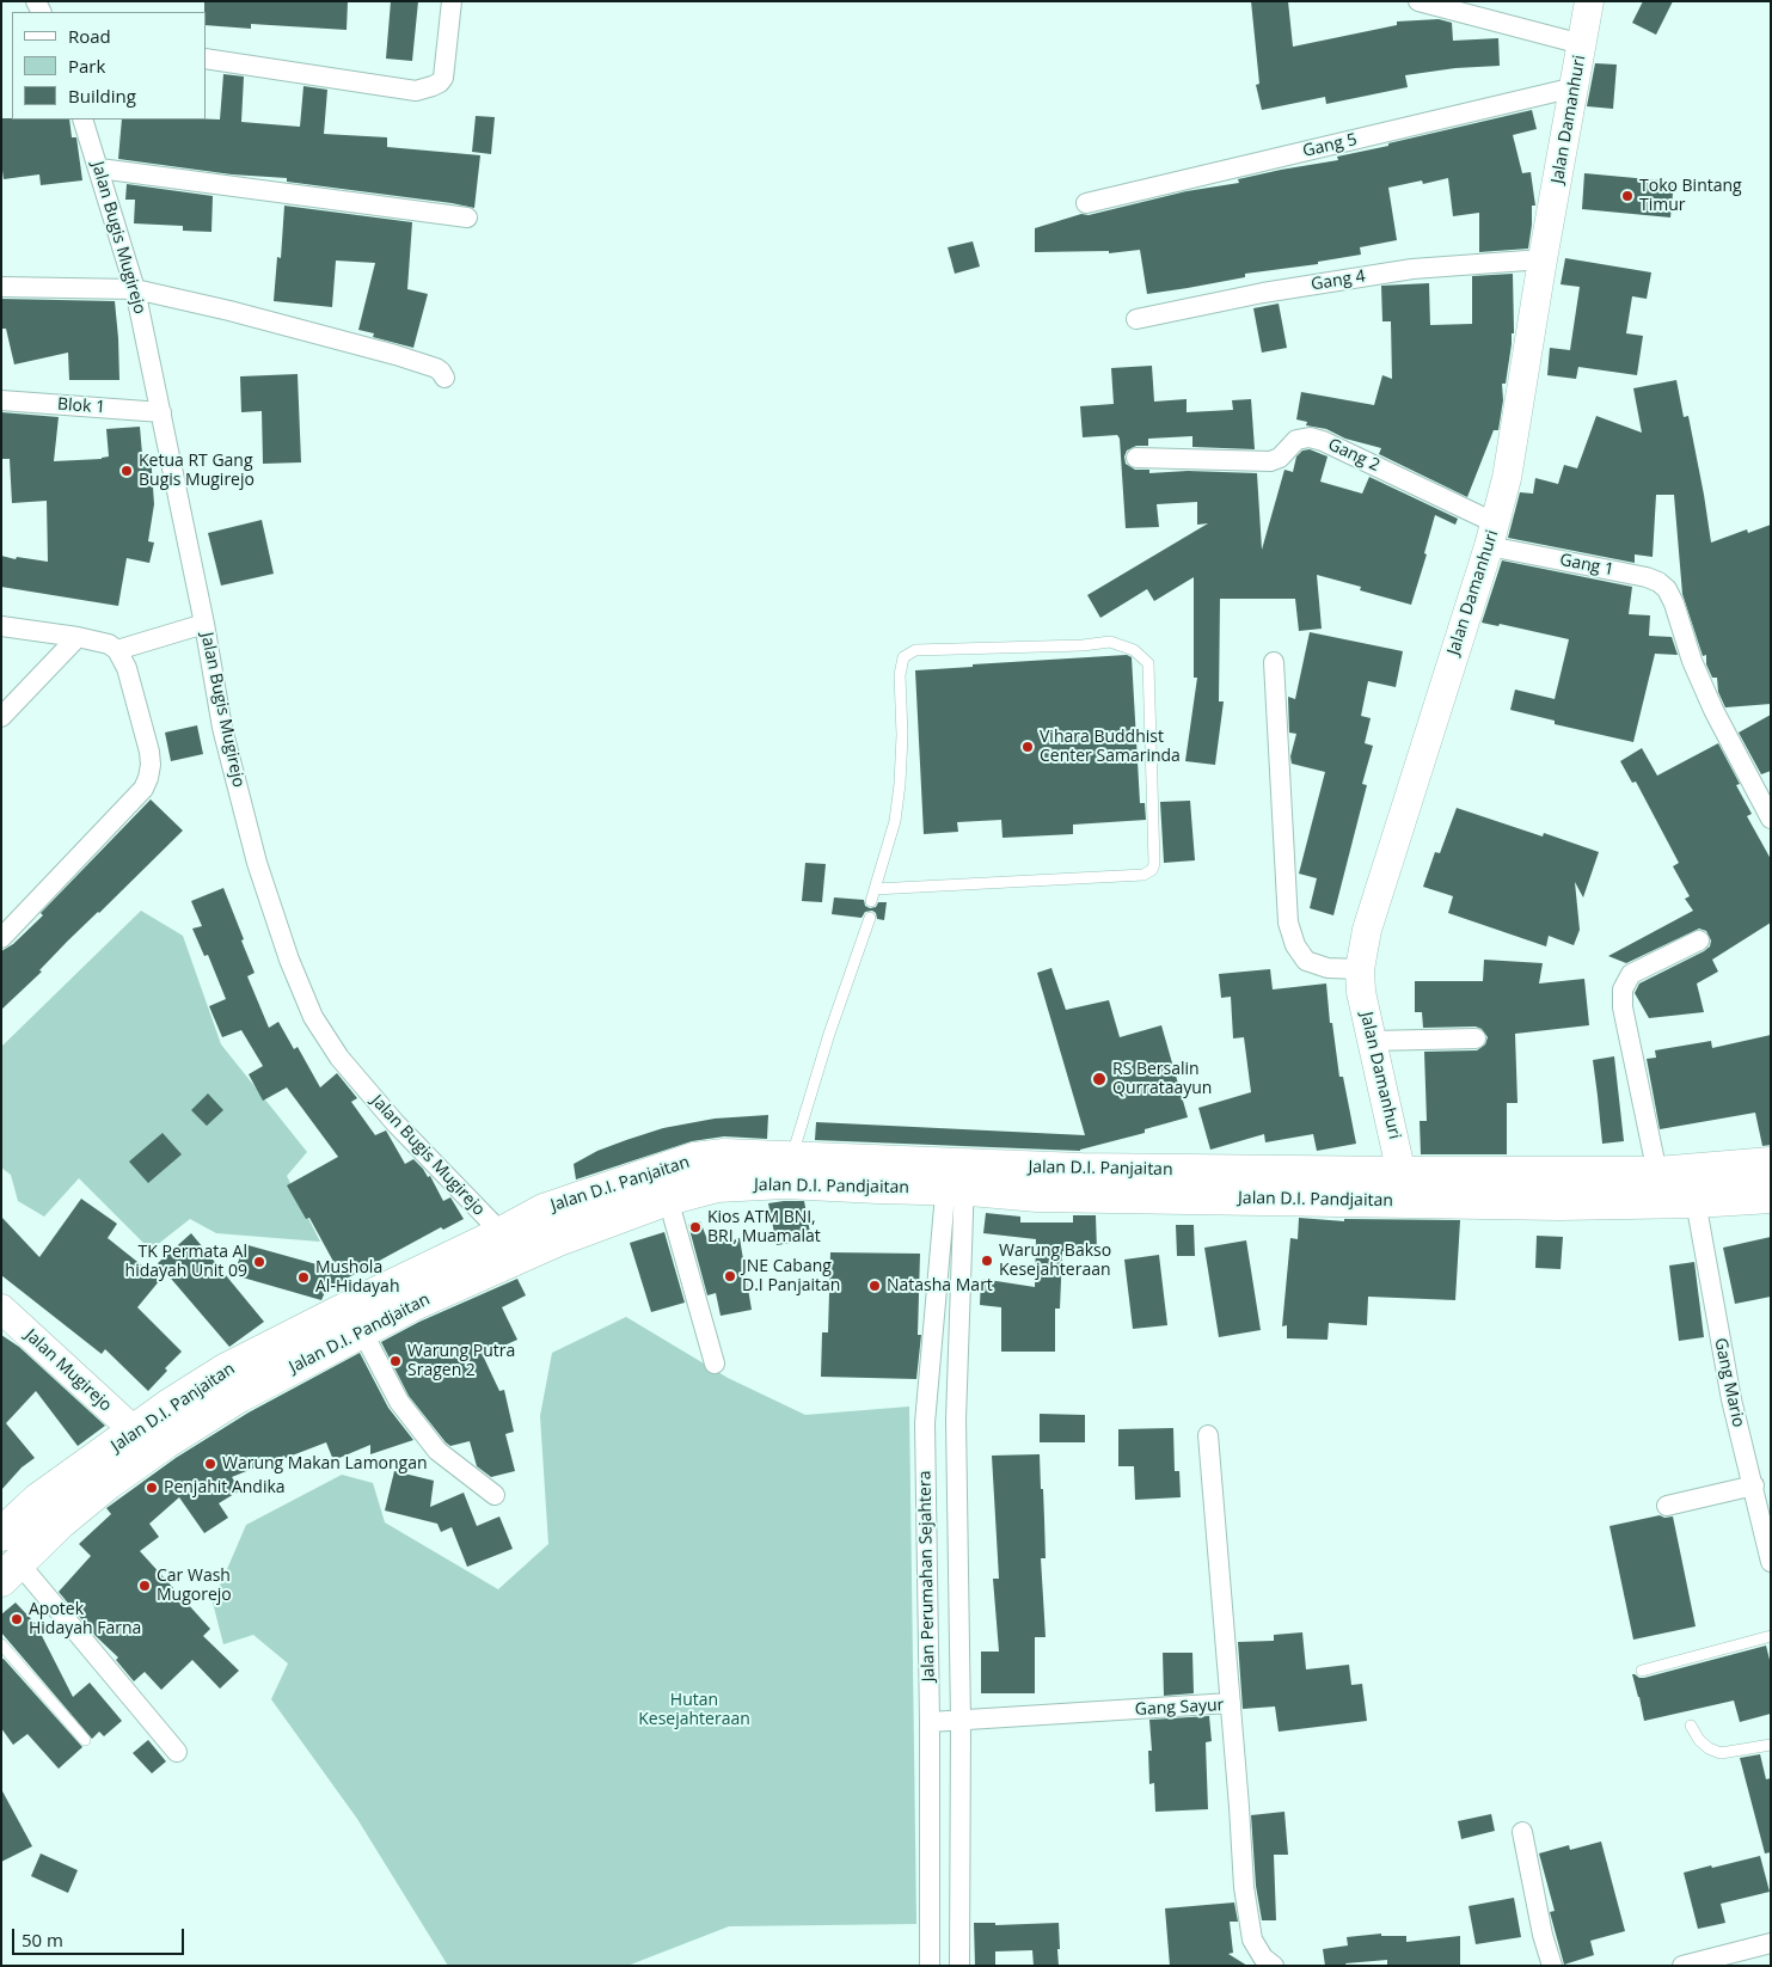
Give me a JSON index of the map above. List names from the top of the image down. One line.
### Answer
{"streets":{"highway":["Jalan D.I. Panjaitan","Jalan D.I. Pandjaitan"],"street":["Jalan Damanhuri","Gang 5","Jalan Bugis Mugirejo","Gang 4","Blok 1","Gang 2","Gang 1","Jalan Mugirejo","Gang Mario","Jalan Perumahan Sejahtera","Gang Sayur"]},"crossings":[["Jalan Damanhuri","Gang 5"],["Jalan Damanhuri","Gang 4"],["Jalan Damanhuri","Gang 2"],["Jalan Damanhuri","Gang 1"],["Jalan Damanhuri","Jalan D.I. Pandjaitan"],["Jalan Bugis Mugirejo","Blok 1"],["Jalan Bugis Mugirejo","Jalan D.I. Panjaitan"],["Gang 2","Gang 1"],["Jalan D.I. Panjaitan","Jalan D.I. Pandjaitan"],["Jalan D.I. Panjaitan","Jalan Mugirejo"],["Jalan D.I. Panjaitan","Jalan Perumahan Sejahtera"],["Jalan D.I. Pandjaitan","Jalan Mugirejo"],["Jalan D.I. Pandjaitan","Gang Mario"],["Jalan D.I. Pandjaitan","Jalan Perumahan Sejahtera"],["Jalan Perumahan Sejahtera","Gang Sayur"]],"parks":["Hutan Kesejahteraan"],"places":["Toko Bintang Timur","Ketua RT Gang Bugis Mugirejo","Vihara Buddhist Center Samarinda","RS Bersalin Qurrataayun","Kios ATM BNI, BRI, Muamalat","Warung Bakso Kesejahteraan","TK Permata Al hidayah Unit 09","JNE Cabang D.I Panjaitan","Mushola Al-Hidayah","Natasha Mart","Warung Putra Sragen 2","Warung Makan Lamongan","Penjahit Andika","Car Wash Mugorejo","Apotek Hidayah Farna"],"legend":["Road","Park","Building"],"scale_bar":"50 m"}
